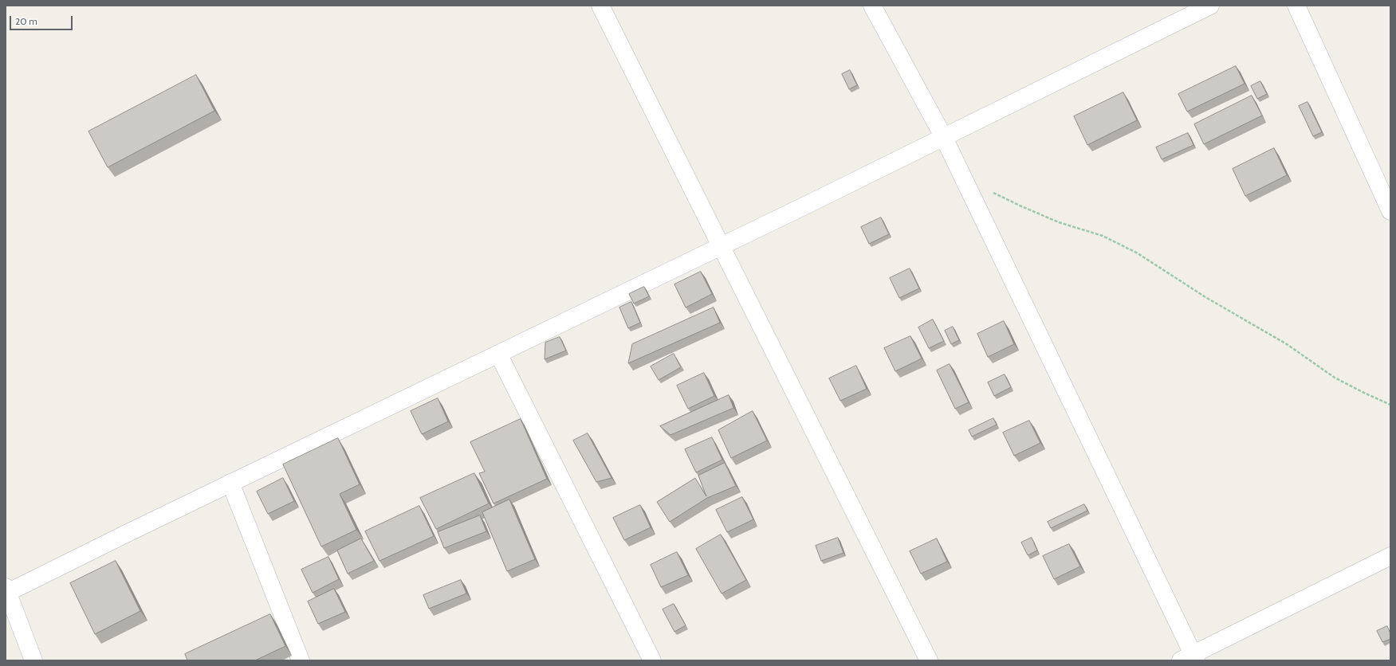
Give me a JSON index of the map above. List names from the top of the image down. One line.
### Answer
{"scale_bar":"20 m"}
